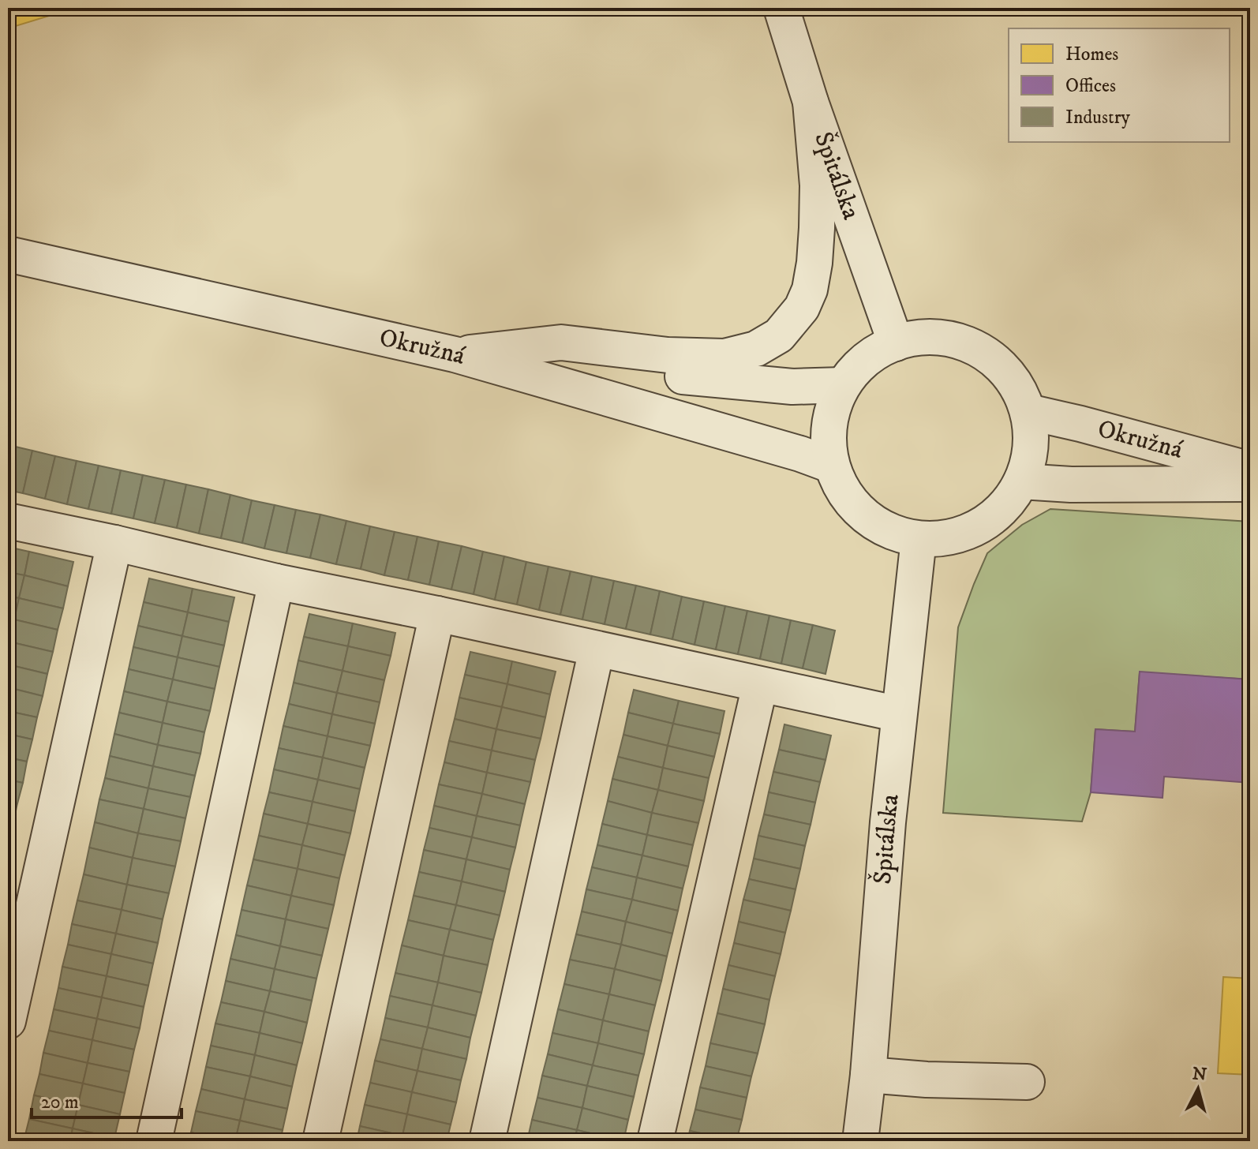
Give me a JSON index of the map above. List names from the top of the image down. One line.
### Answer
{"streets":{"street":["Špitálska","Okružná"]},"crossings":[["Špitálska","Okružná"]],"legend":["Homes","Offices","Industry"],"scale_bar":"20 m","north":"top"}
